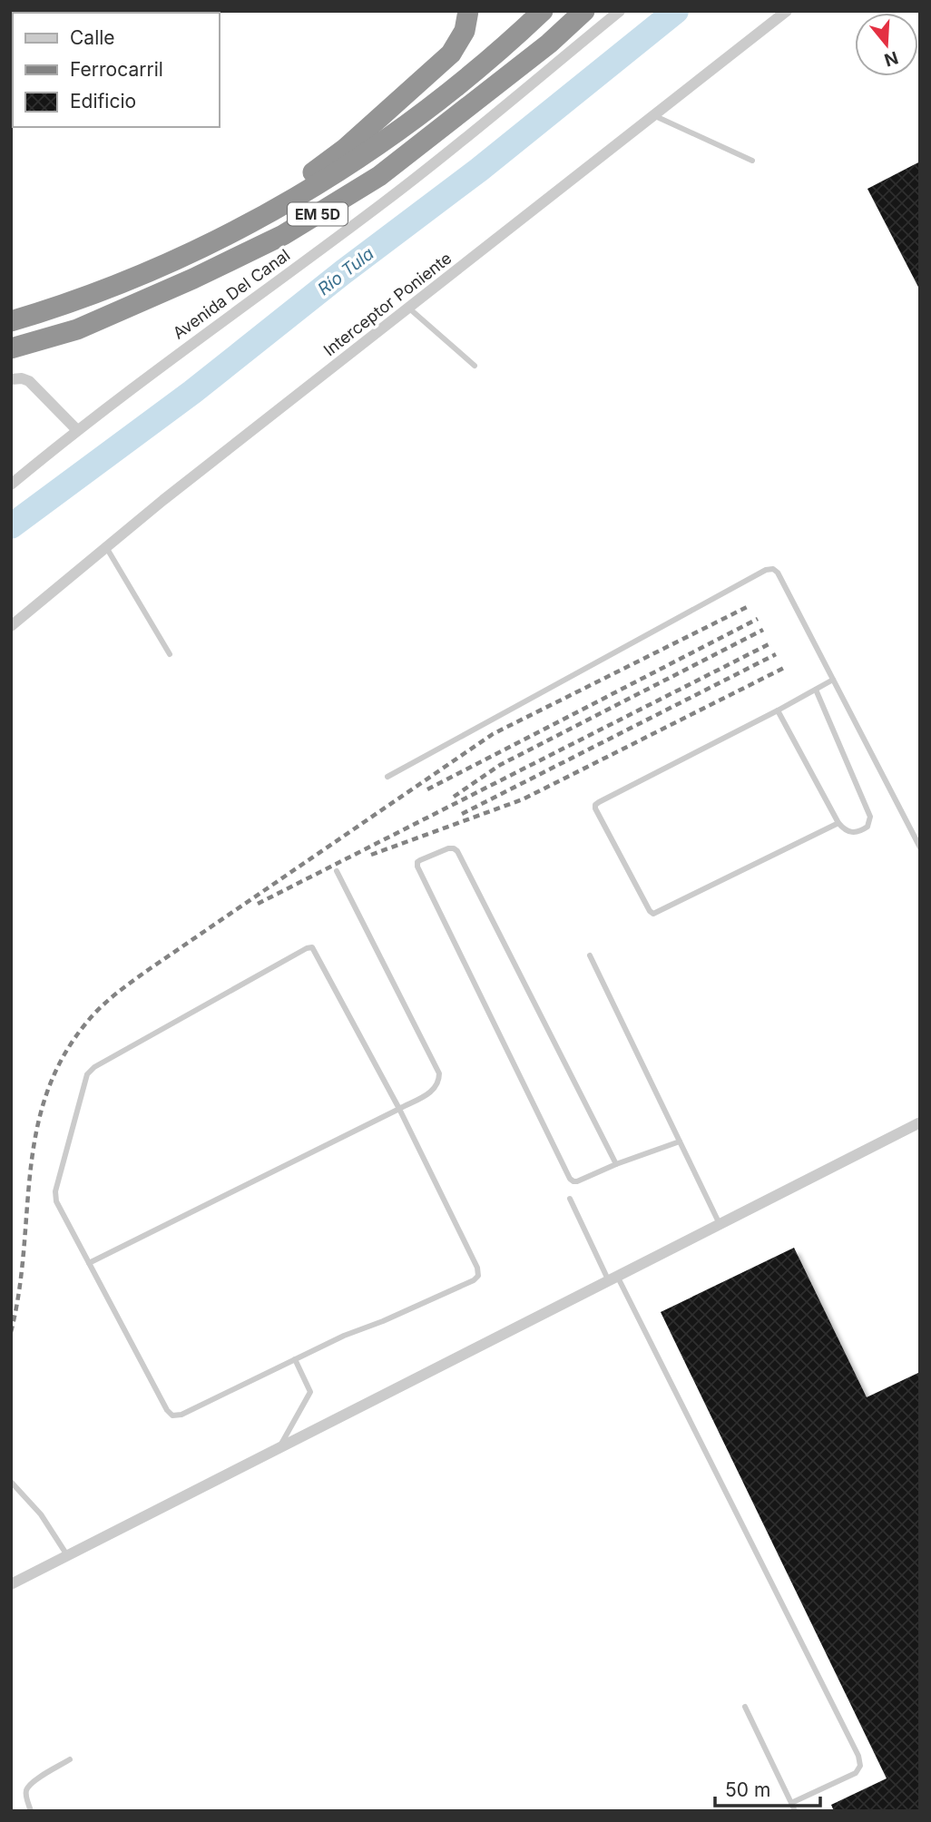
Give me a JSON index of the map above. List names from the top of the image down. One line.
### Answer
{"streets":{"highway":["EM 5D"],"street":["Avenida Del Canal","Interceptor Poniente"]},"water":["Río Tula"],"legend":["Calle","Ferrocarril","Edificio"],"scale_bar":"50 m","north":"bottom"}
